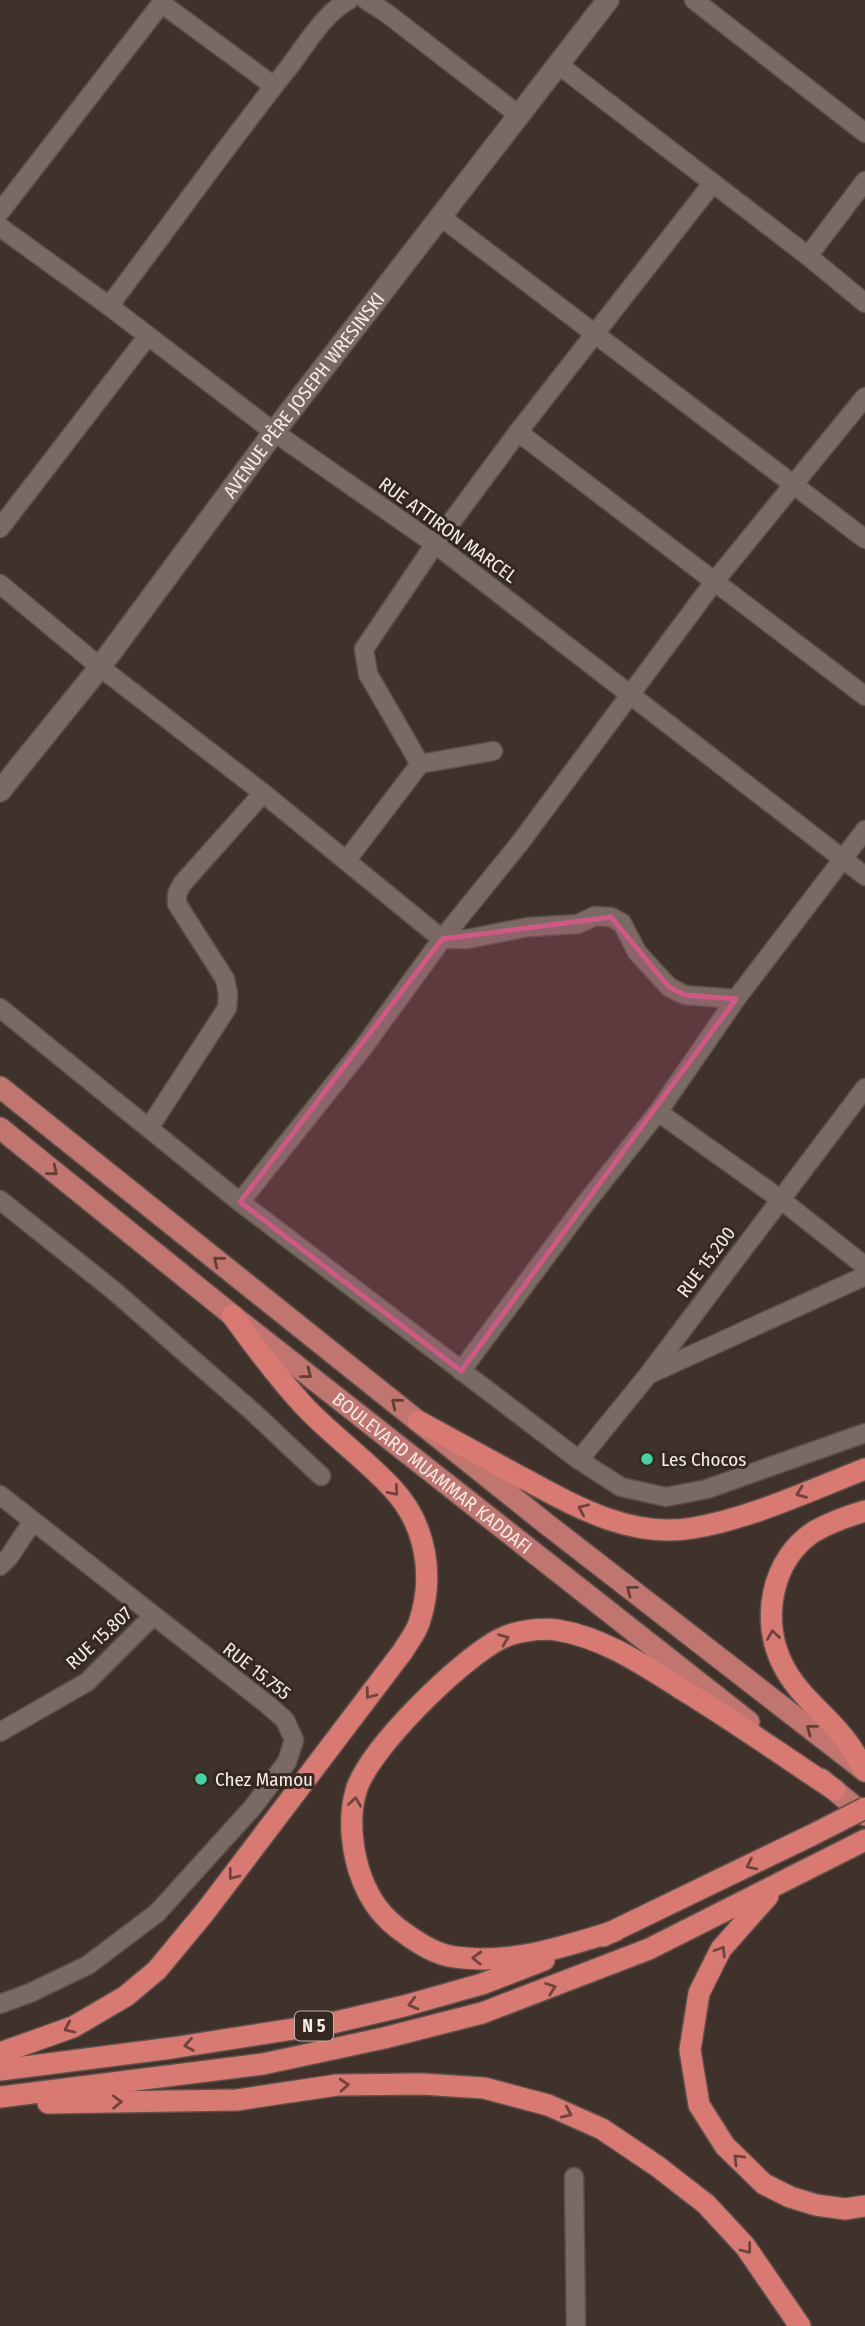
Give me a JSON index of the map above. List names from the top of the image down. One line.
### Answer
{"streets":{"highway":["N 5"],"main road":["BOULEVARD MUAMMAR KADDAFI"],"street":["AVENUE PÈRE JOSEPH WRESINSKI","RUE ATTIRON MARCEL","RUE 15.200","RUE 15.807","RUE 15.755"]},"crossings":[["AVENUE PÈRE JOSEPH WRESINSKI","RUE ATTIRON MARCEL"],["RUE 15.807","RUE 15.755"]],"places":["Les Chocos","Chez Mamou"]}
